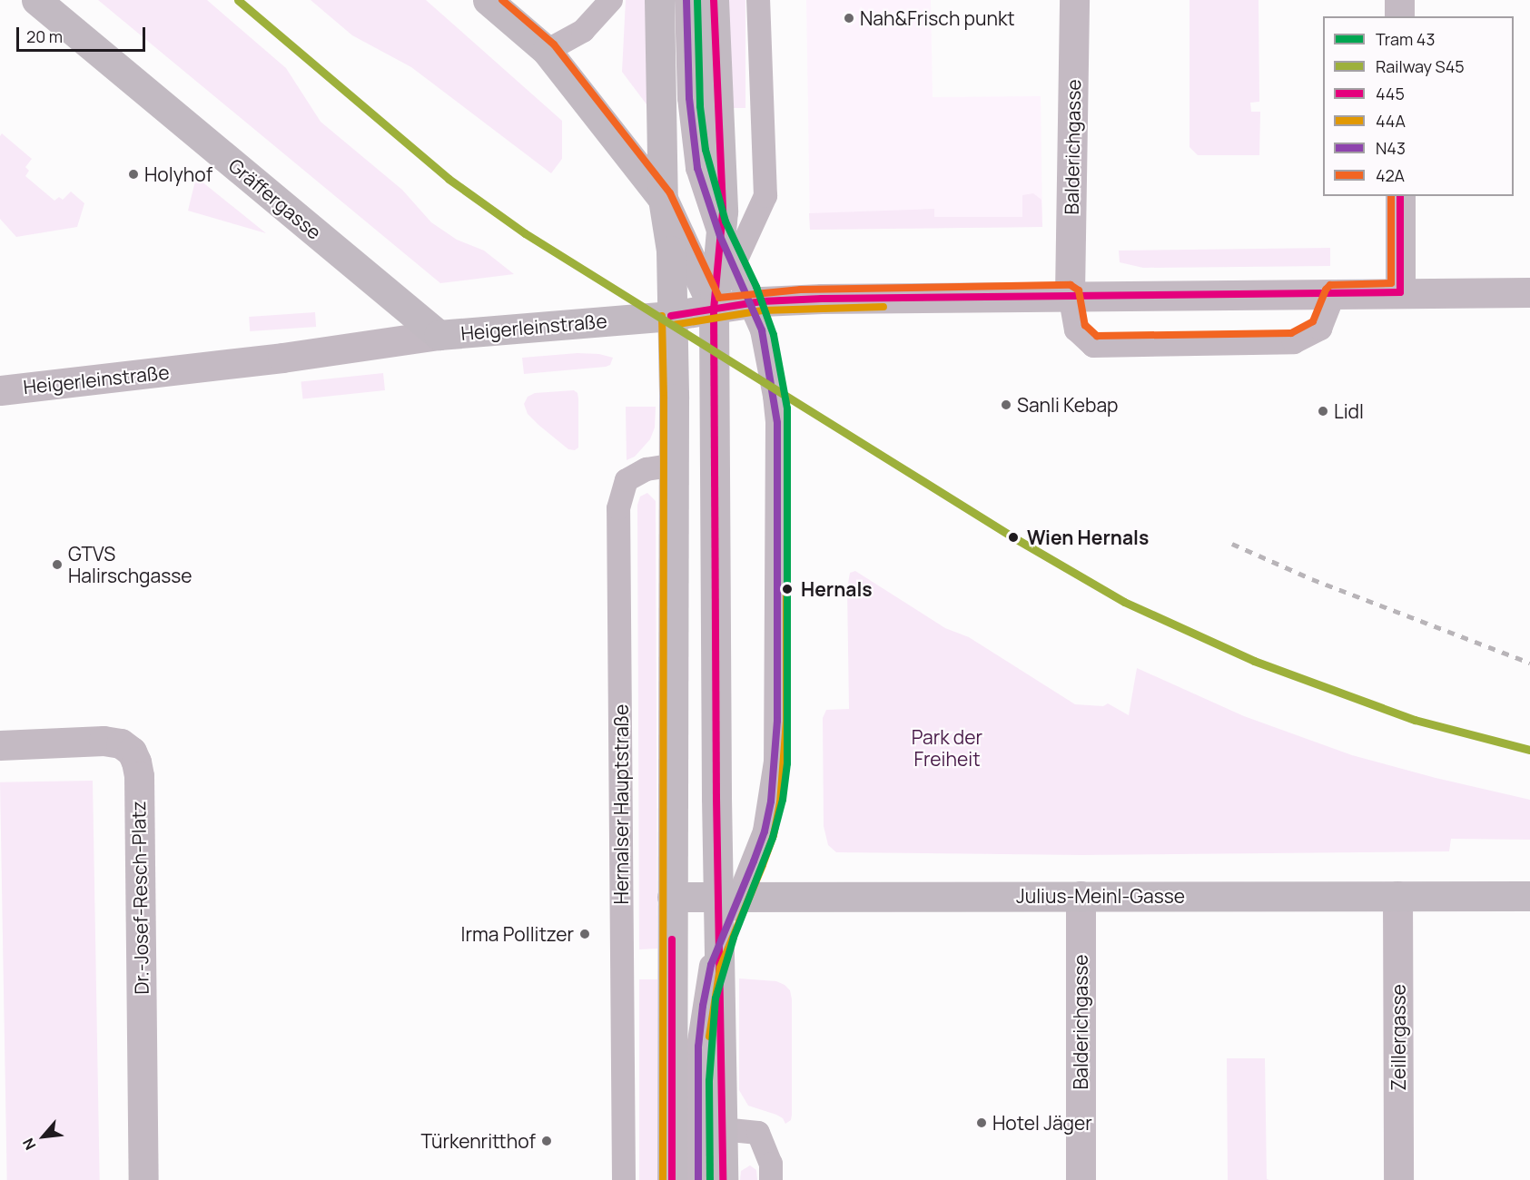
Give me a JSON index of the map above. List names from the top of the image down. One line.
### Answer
{"streets":{"main road":["Gräffergasse","Heigerleinstraße","Julius-Meinl-Gasse"],"street":["Balderichgasse","Dr.-Josef-Resch-Platz","Zeillergasse"],"lane":["Hernalser Hauptstraße"]},"crossings":[["Balderichgasse","Heigerleinstraße"],["Balderichgasse","Julius-Meinl-Gasse"],["Gräffergasse","Heigerleinstraße"],["Julius-Meinl-Gasse","Zeillergasse"]],"parks":["Park der Freiheit"],"places":["Nah&Frisch punkt","Holyhof","Sanli Kebap","Lidl","Wien Hernals","GTVS Halirschgasse","Hernals","Irma Pollitzer","Hotel Jäger","Türkenritthof"],"lines":["tram line 43","rail line S45","transit line 445","transit line N43","transit line 42A","transit line 44A"],"legend":["Tram 43","Railway S45","445","44A","N43","42A"],"scale_bar":"20 m","north":"bottom left"}
